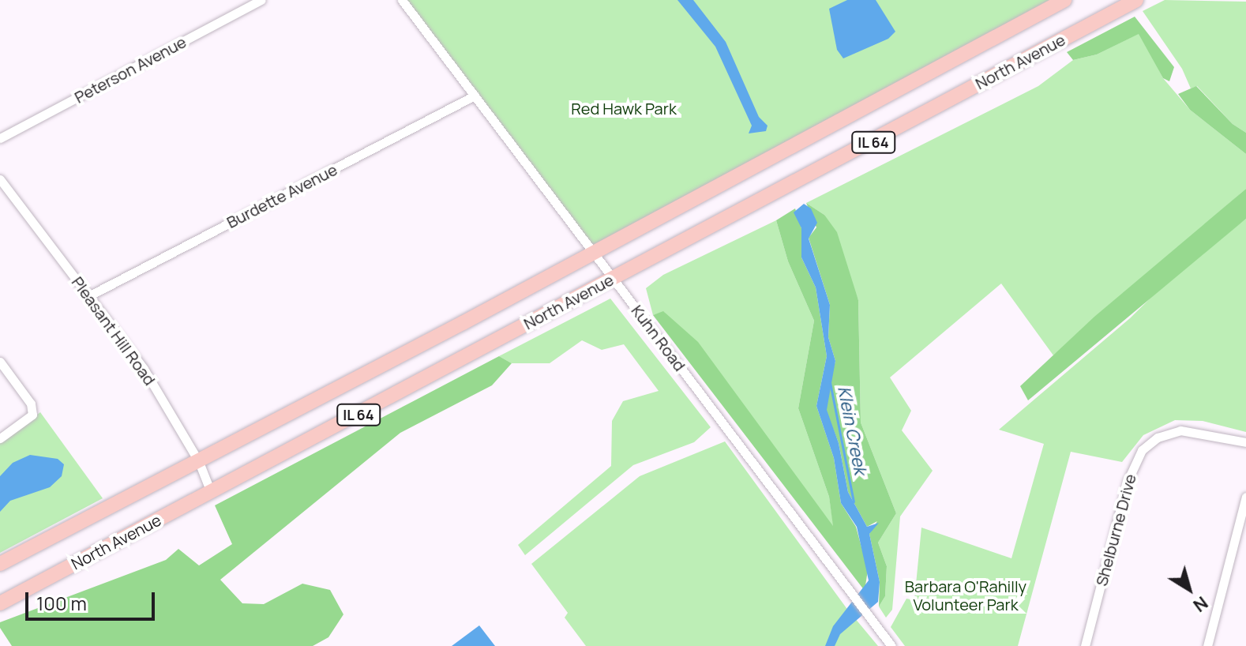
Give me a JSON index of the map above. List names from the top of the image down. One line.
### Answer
{"streets":{"main road":["North Avenue","IL 64"],"street":["Peterson Avenue","Burdette Avenue","Pleasant Hill Road","Kuhn Road","Shelburne Drive"]},"crossings":[["North Avenue","Pleasant Hill Road"],["North Avenue","Kuhn Road"],["Burdette Avenue","Pleasant Hill Road"],["Burdette Avenue","Kuhn Road"]],"water":["Klein Creek"],"parks":["Red Hawk Park","Barbara O'Rahilly Volunteer Park"],"scale_bar":"100 m","north":"bottom right"}
